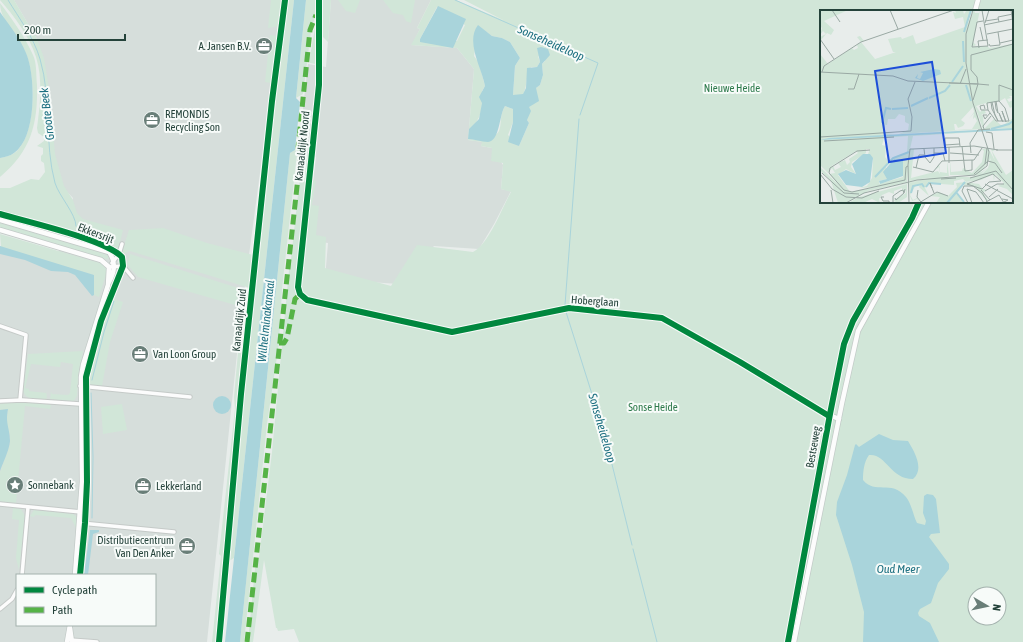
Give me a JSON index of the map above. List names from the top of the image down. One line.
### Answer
{"streets":{"main road":["Kanaaldijk Noord","Ekkersrijt","Hoberglaan","Bestseweg"],"cycle path":["Kanaaldijk Zuid"]},"crossings":[["Kanaaldijk Noord","Hoberglaan"],["Hoberglaan","Bestseweg"]],"water":["Sonseheideloop","Groote Beek","Wilhelminakanaal","Oud Meer"],"parks":["Nieuwe Heide","Sonse Heide"],"places":{"office":["A. Jansen B.V.","REMONDIS Recycling Son","Van Loon Group","Lekkerland","Distributiecentrum Van Den Anker"],"place":["Sonnebank"]},"legend":["Cycle path","Path"],"scale_bar":"200 m","north":"right"}
